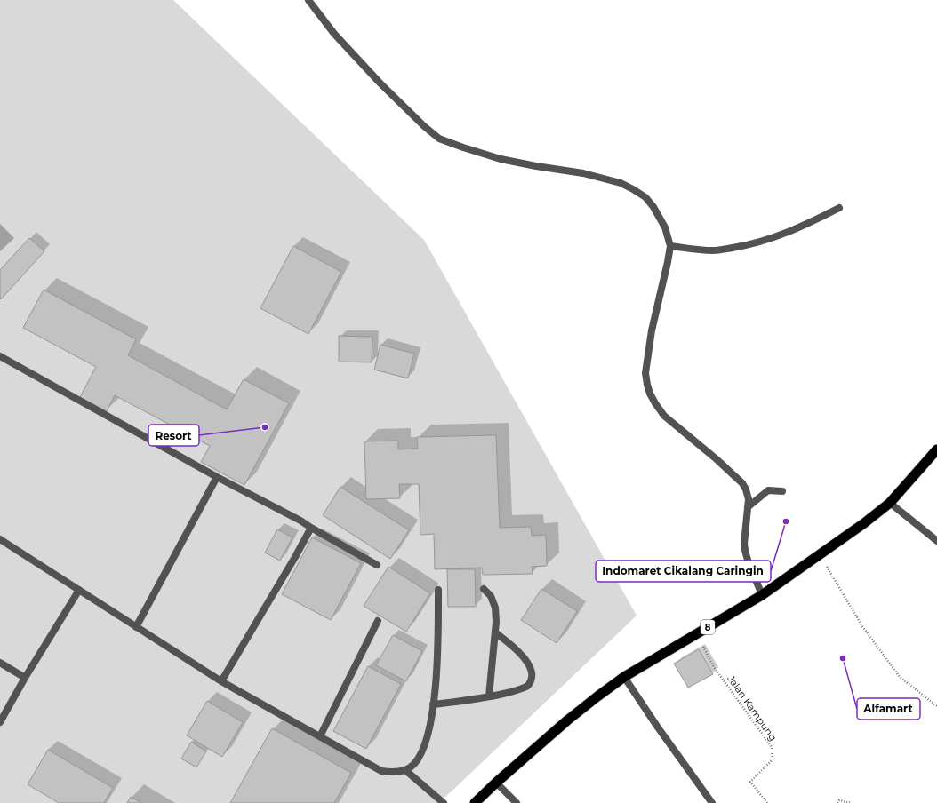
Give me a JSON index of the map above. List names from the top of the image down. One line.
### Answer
{"streets":{"highway":["8"],"path":["Jalan Kampung"]},"crossings":[["8","Jalan Kampung"]],"places":["Resort","Indomaret Cikalang Caringin","Alfamart"]}
